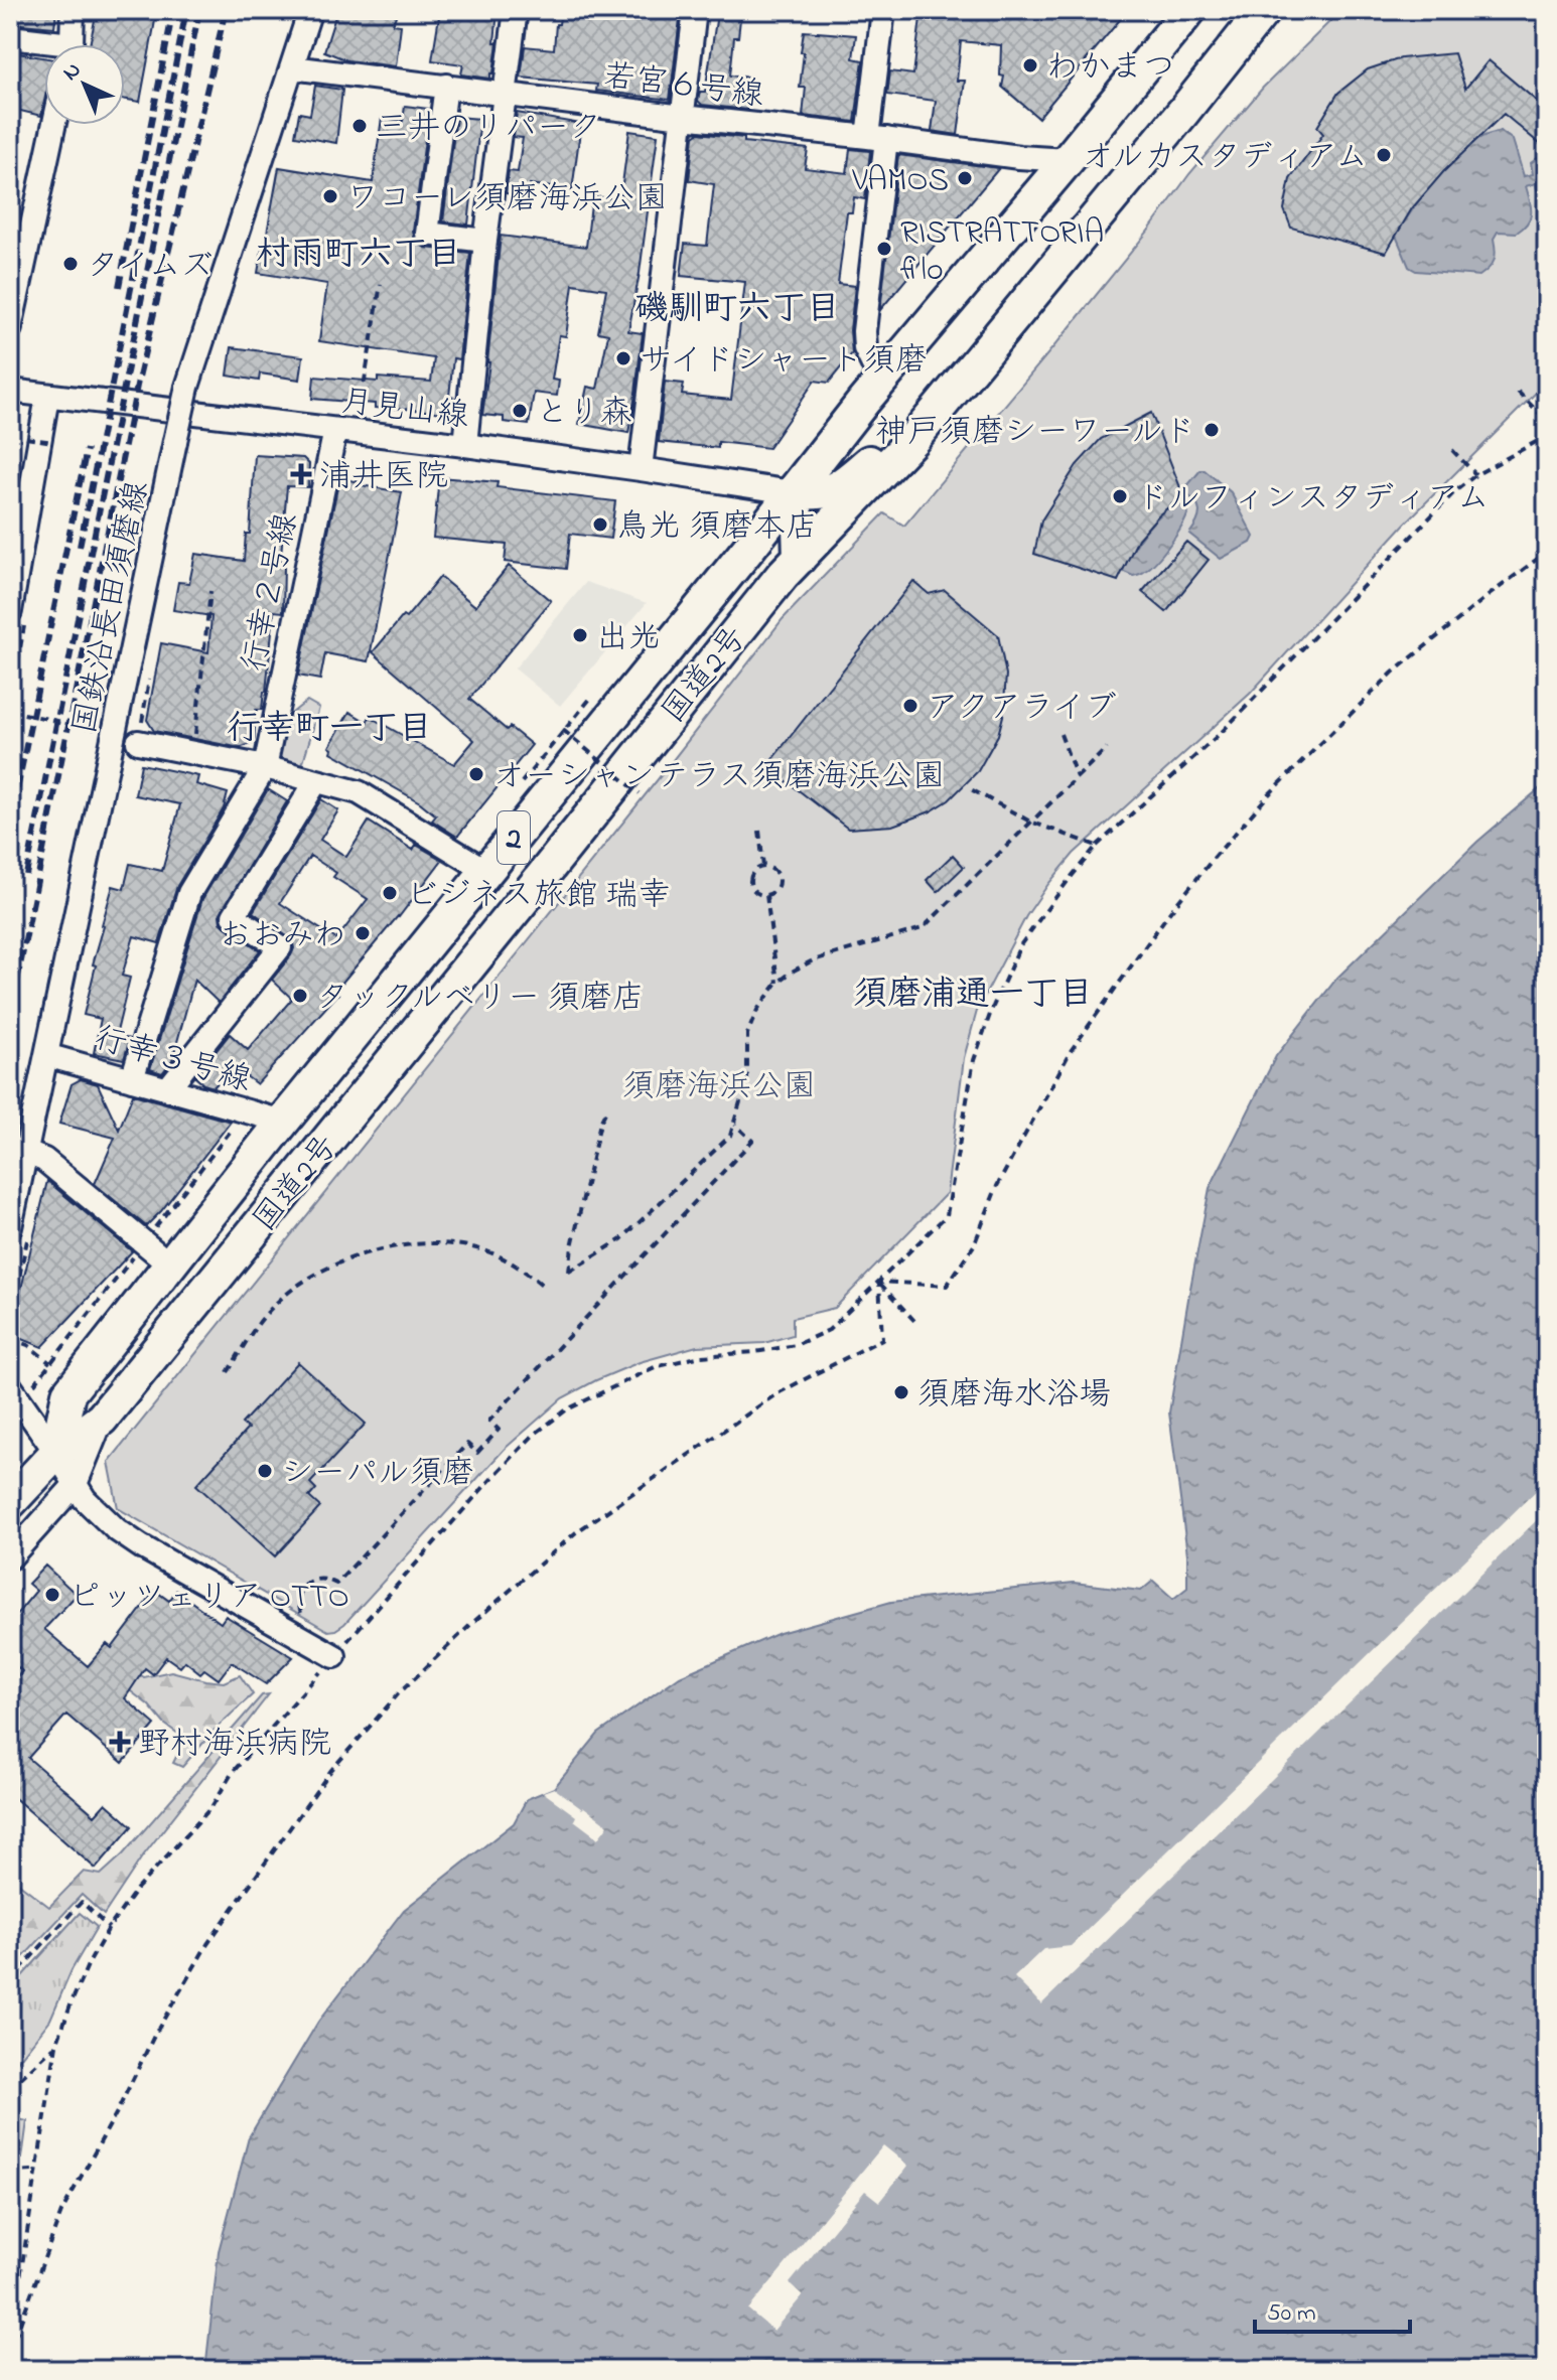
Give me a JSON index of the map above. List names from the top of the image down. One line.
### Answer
{"streets":{"highway":["国道2号","2"],"street":["若宮６号線","月見山線","行幸２号線","国鉄沿長田須磨線","行幸３号線"]},"crossings":[["若宮６号線","国鉄沿長田須磨線"],["若宮６号線","国道2号"],["月見山線","行幸２号線"],["月見山線","国道2号"],["月見山線","2"],["行幸２号線","行幸３号線"],["国鉄沿長田須磨線","行幸３号線"],["国道2号","2"],["国道2号","行幸３号線"]],"districts":["村雨町六丁目","磯馴町六丁目","行幸町一丁目","須磨浦通一丁目"],"parks":["須磨海浜公園"],"places":{"other":["わかまつ","三井のリパーク","オルカスタディアム","VAMOS","ワコーレ須磨海浜公園","RISTRATTORIA filo","タイムズ","サイドシャート須磨","とり森","神戸須磨シーワールド","ドルフィンスタディアム","鳥光 須磨本店","出光","アクアライブ","オーシャンテラス須磨海浜公園","ビジネス旅館 瑞幸","おおみわ","タックルベリー 須磨店","須磨海水浴場","シーパル須磨","ピッツェリア OTTO"],"health":["浦井医院","野村海浜病院"]},"scale_bar":"50 m","north":"top left"}
